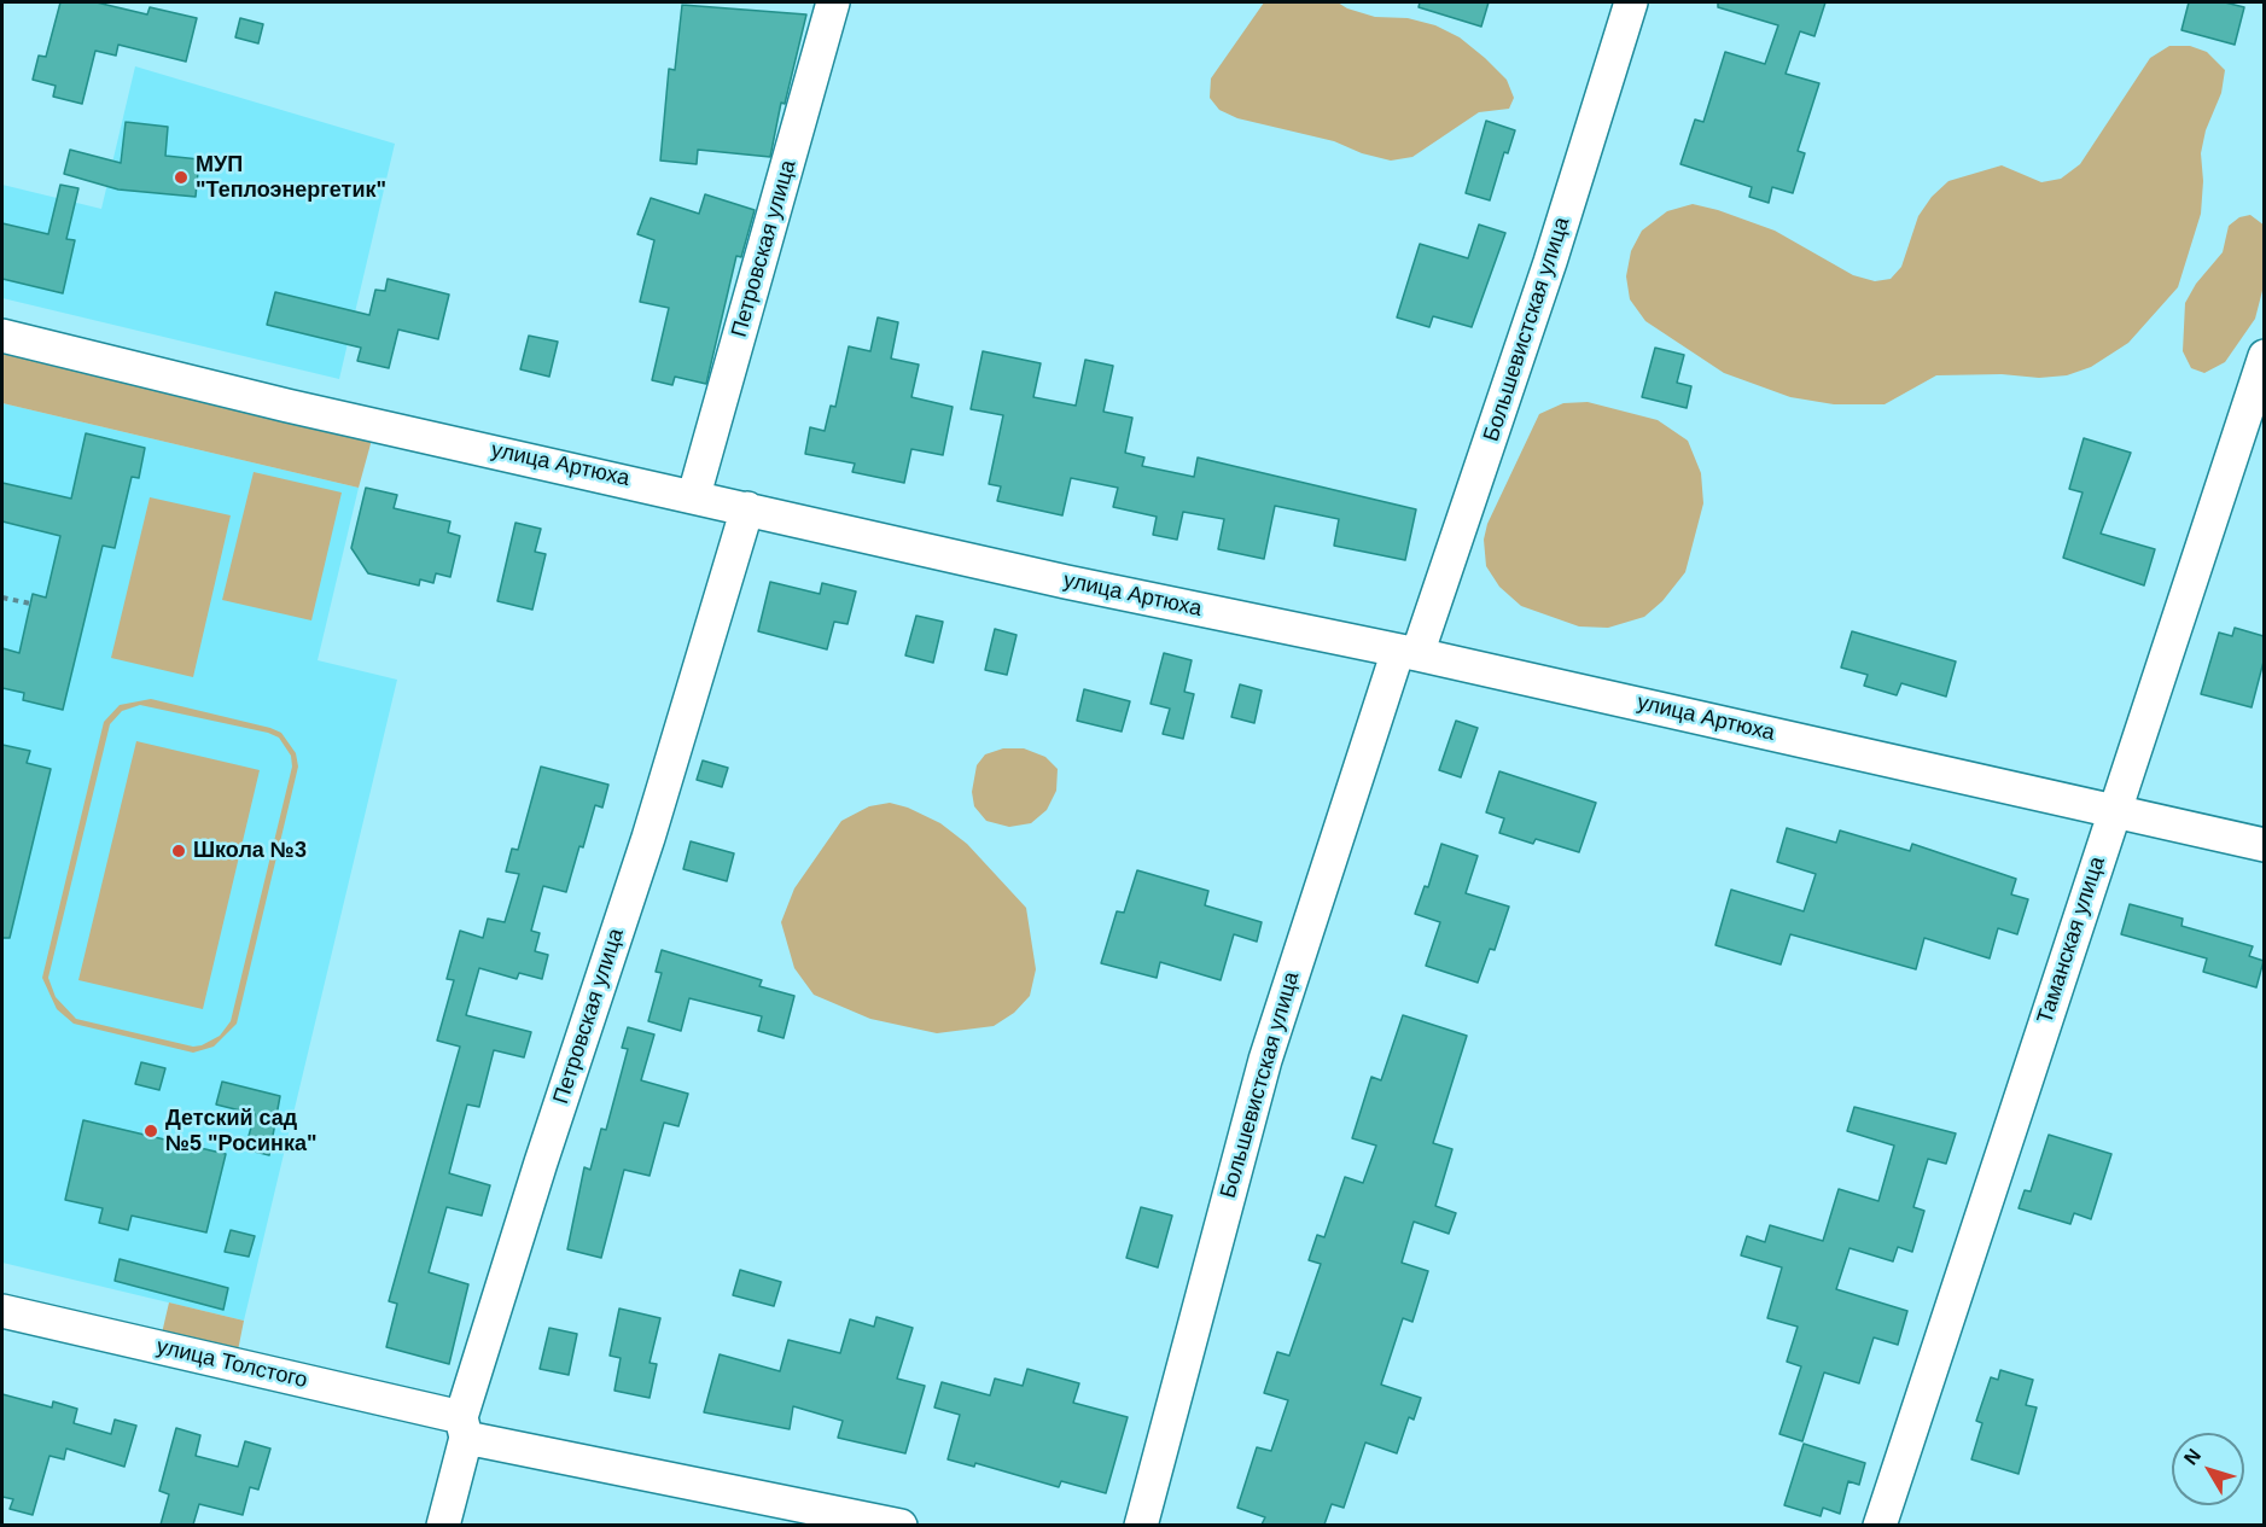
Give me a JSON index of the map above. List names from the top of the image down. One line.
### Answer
{"streets":{"street":["Петровская улица","Большевистская улица","улица Артюха","Таманская улица","улица Толстого"]},"crossings":[["Петровская улица","улица Артюха"],["Петровская улица","улица Толстого"],["Большевистская улица","улица Артюха"],["улица Артюха","Таманская улица"]],"places":["МУП \"Теплоэнергетик\"","Школа №3","Детский сад №5 \"Росинка\""],"north":"top left"}
